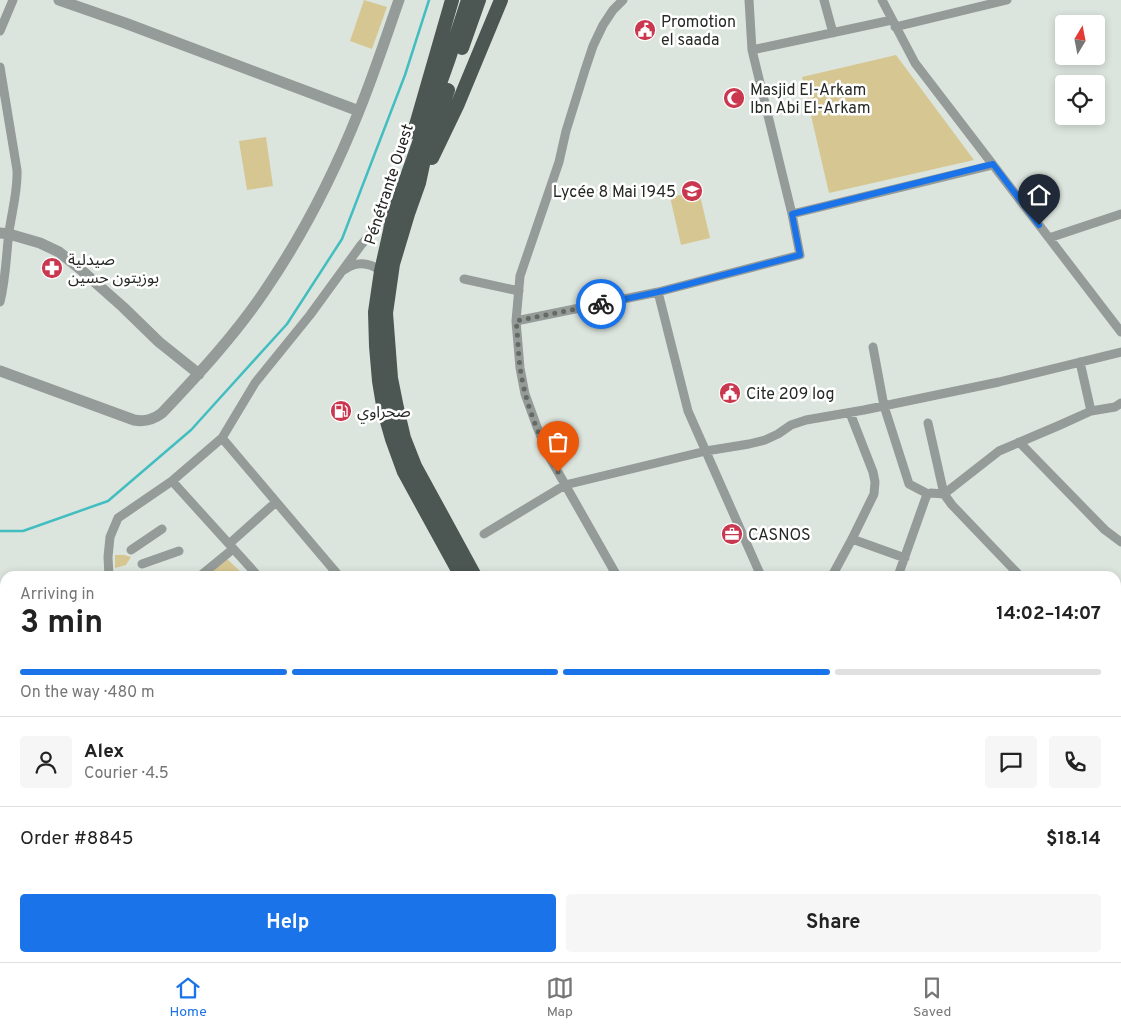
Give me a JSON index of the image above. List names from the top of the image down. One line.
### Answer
{"streets":{"highway":["Pénétrante Ouest"]},"places":{"public building":["Promotion el saada","Cite 209 log"],"mosque":["Masjid El-Arkam Ibn Abi El-Arkam"],"school or university":["Lycée 8 Mai 1945"],"pharmacy":["صيدلية بوزيتون حسين"],"fuel station":["صحراوي"],"office":["CASNOS"]},"north":"top","page":{"heading":["3 min","Arriving in","14:02–14:07"],"panel":["Alex","Courier · 4.5","Order #8845","$18.14"],"bar":"On the way · 480 m","buttons":["Help","Share"],"tabs":["Home","Map","Saved"]}}
